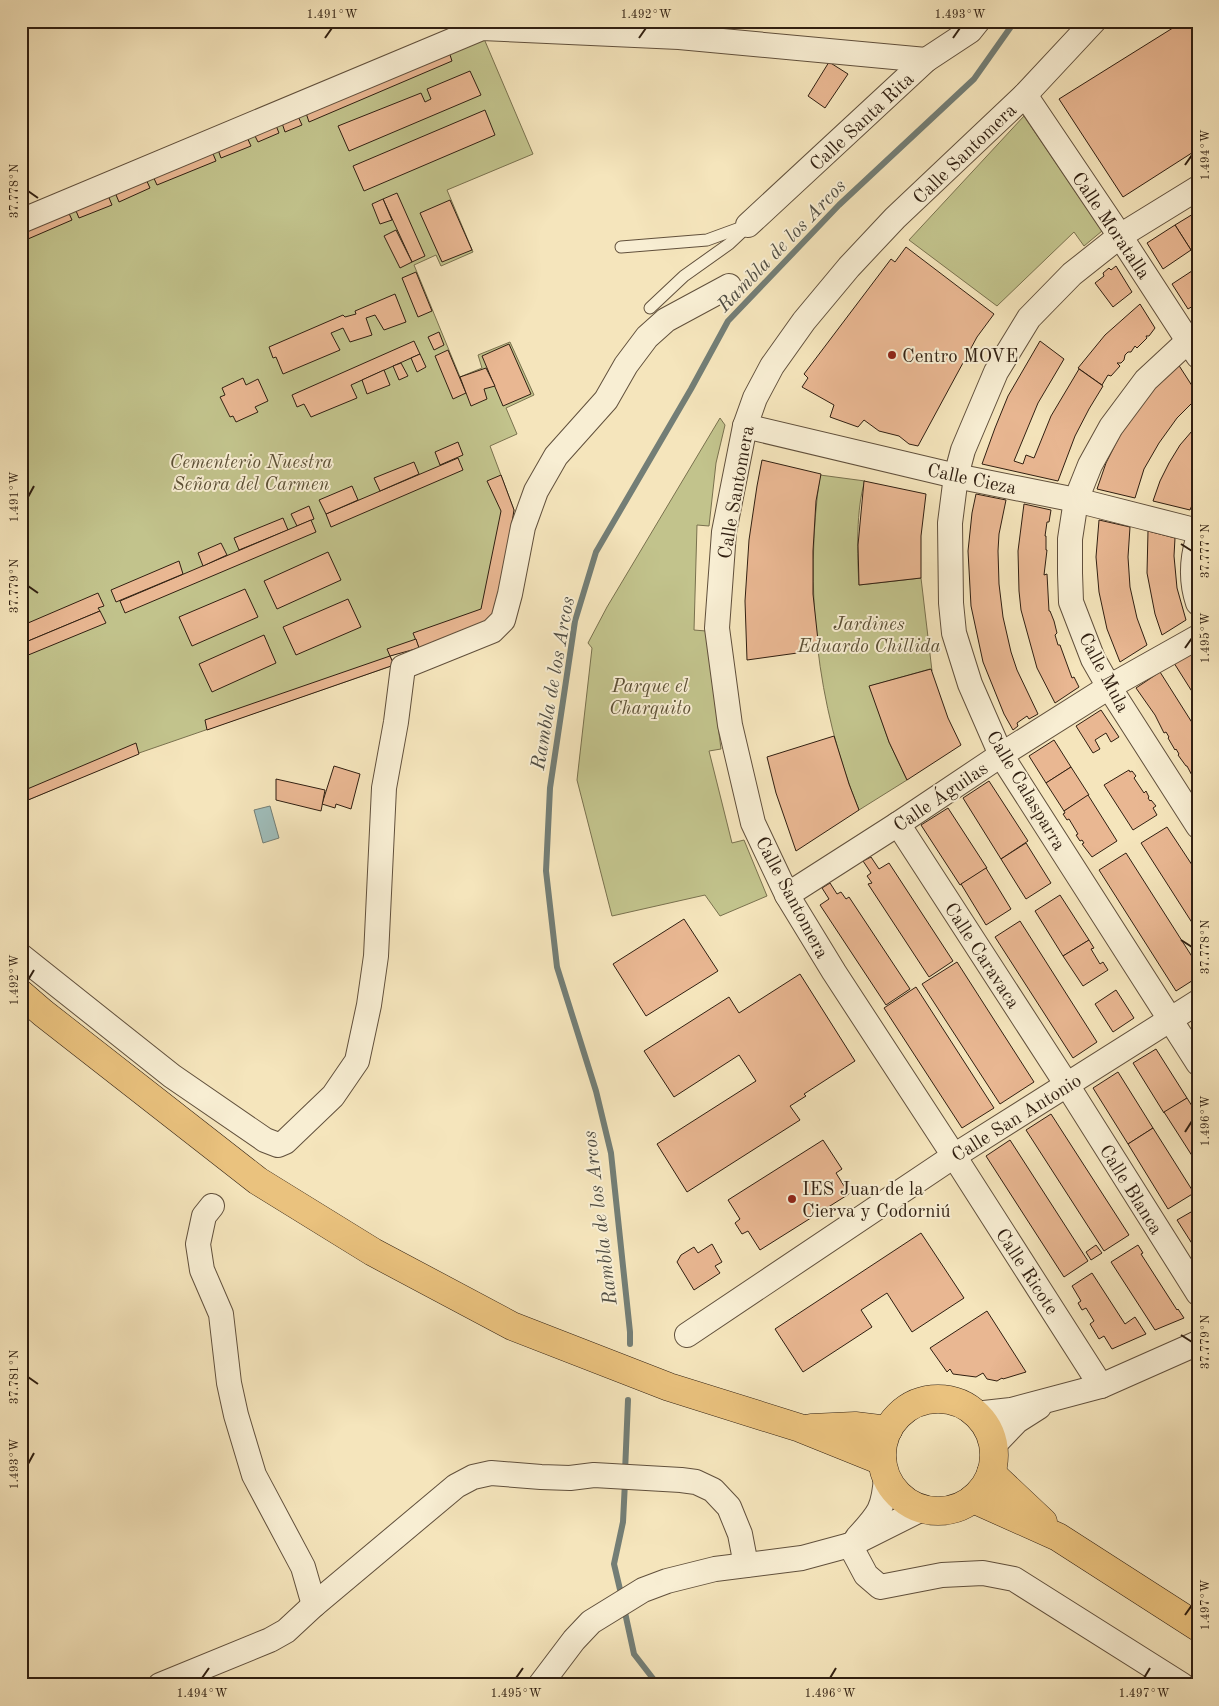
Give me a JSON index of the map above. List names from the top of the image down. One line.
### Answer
{"streets":{"street":["Calle Santa Rita","Calle Santomera","Calle Moratalla","Calle Cieza","Calle Mula","Calle Calasparra","Calle Águilas","Calle Caravaca","Calle San Antonio","Calle Blanca","Calle Ricote"]},"crossings":[["Calle Santomera","Calle Moratalla"],["Calle Santomera","Calle Cieza"],["Calle Santomera","Calle Águilas"],["Calle Santomera","Calle San Antonio"],["Calle Santomera","Calle Ricote"],["Calle Moratalla","Calle Mula"],["Calle Moratalla","Calle Calasparra"],["Calle Cieza","Calle Mula"],["Calle Cieza","Calle Calasparra"],["Calle Mula","Calle Águilas"],["Calle Calasparra","Calle Águilas"],["Calle Calasparra","Calle San Antonio"],["Calle Águilas","Calle Caravaca"],["Calle Caravaca","Calle San Antonio"],["Calle Caravaca","Calle Blanca"],["Calle San Antonio","Calle Blanca"],["Calle San Antonio","Calle Ricote"]],"water":["Rambla de los Arcos"],"parks":["Cementerio Nuestra Señora del Carmen","Jardines Eduardo Chillida","Parque el Charquito"],"places":["Centro MOVE","IES Juan de la Cierva y Codorniú"],"coordinates":["1.491°W","1.492°W","1.493°W","1.494°W","37.778°N","37.777°N","37.779°N","1.495°W","1.496°W","37.781°N","1.497°W"]}
